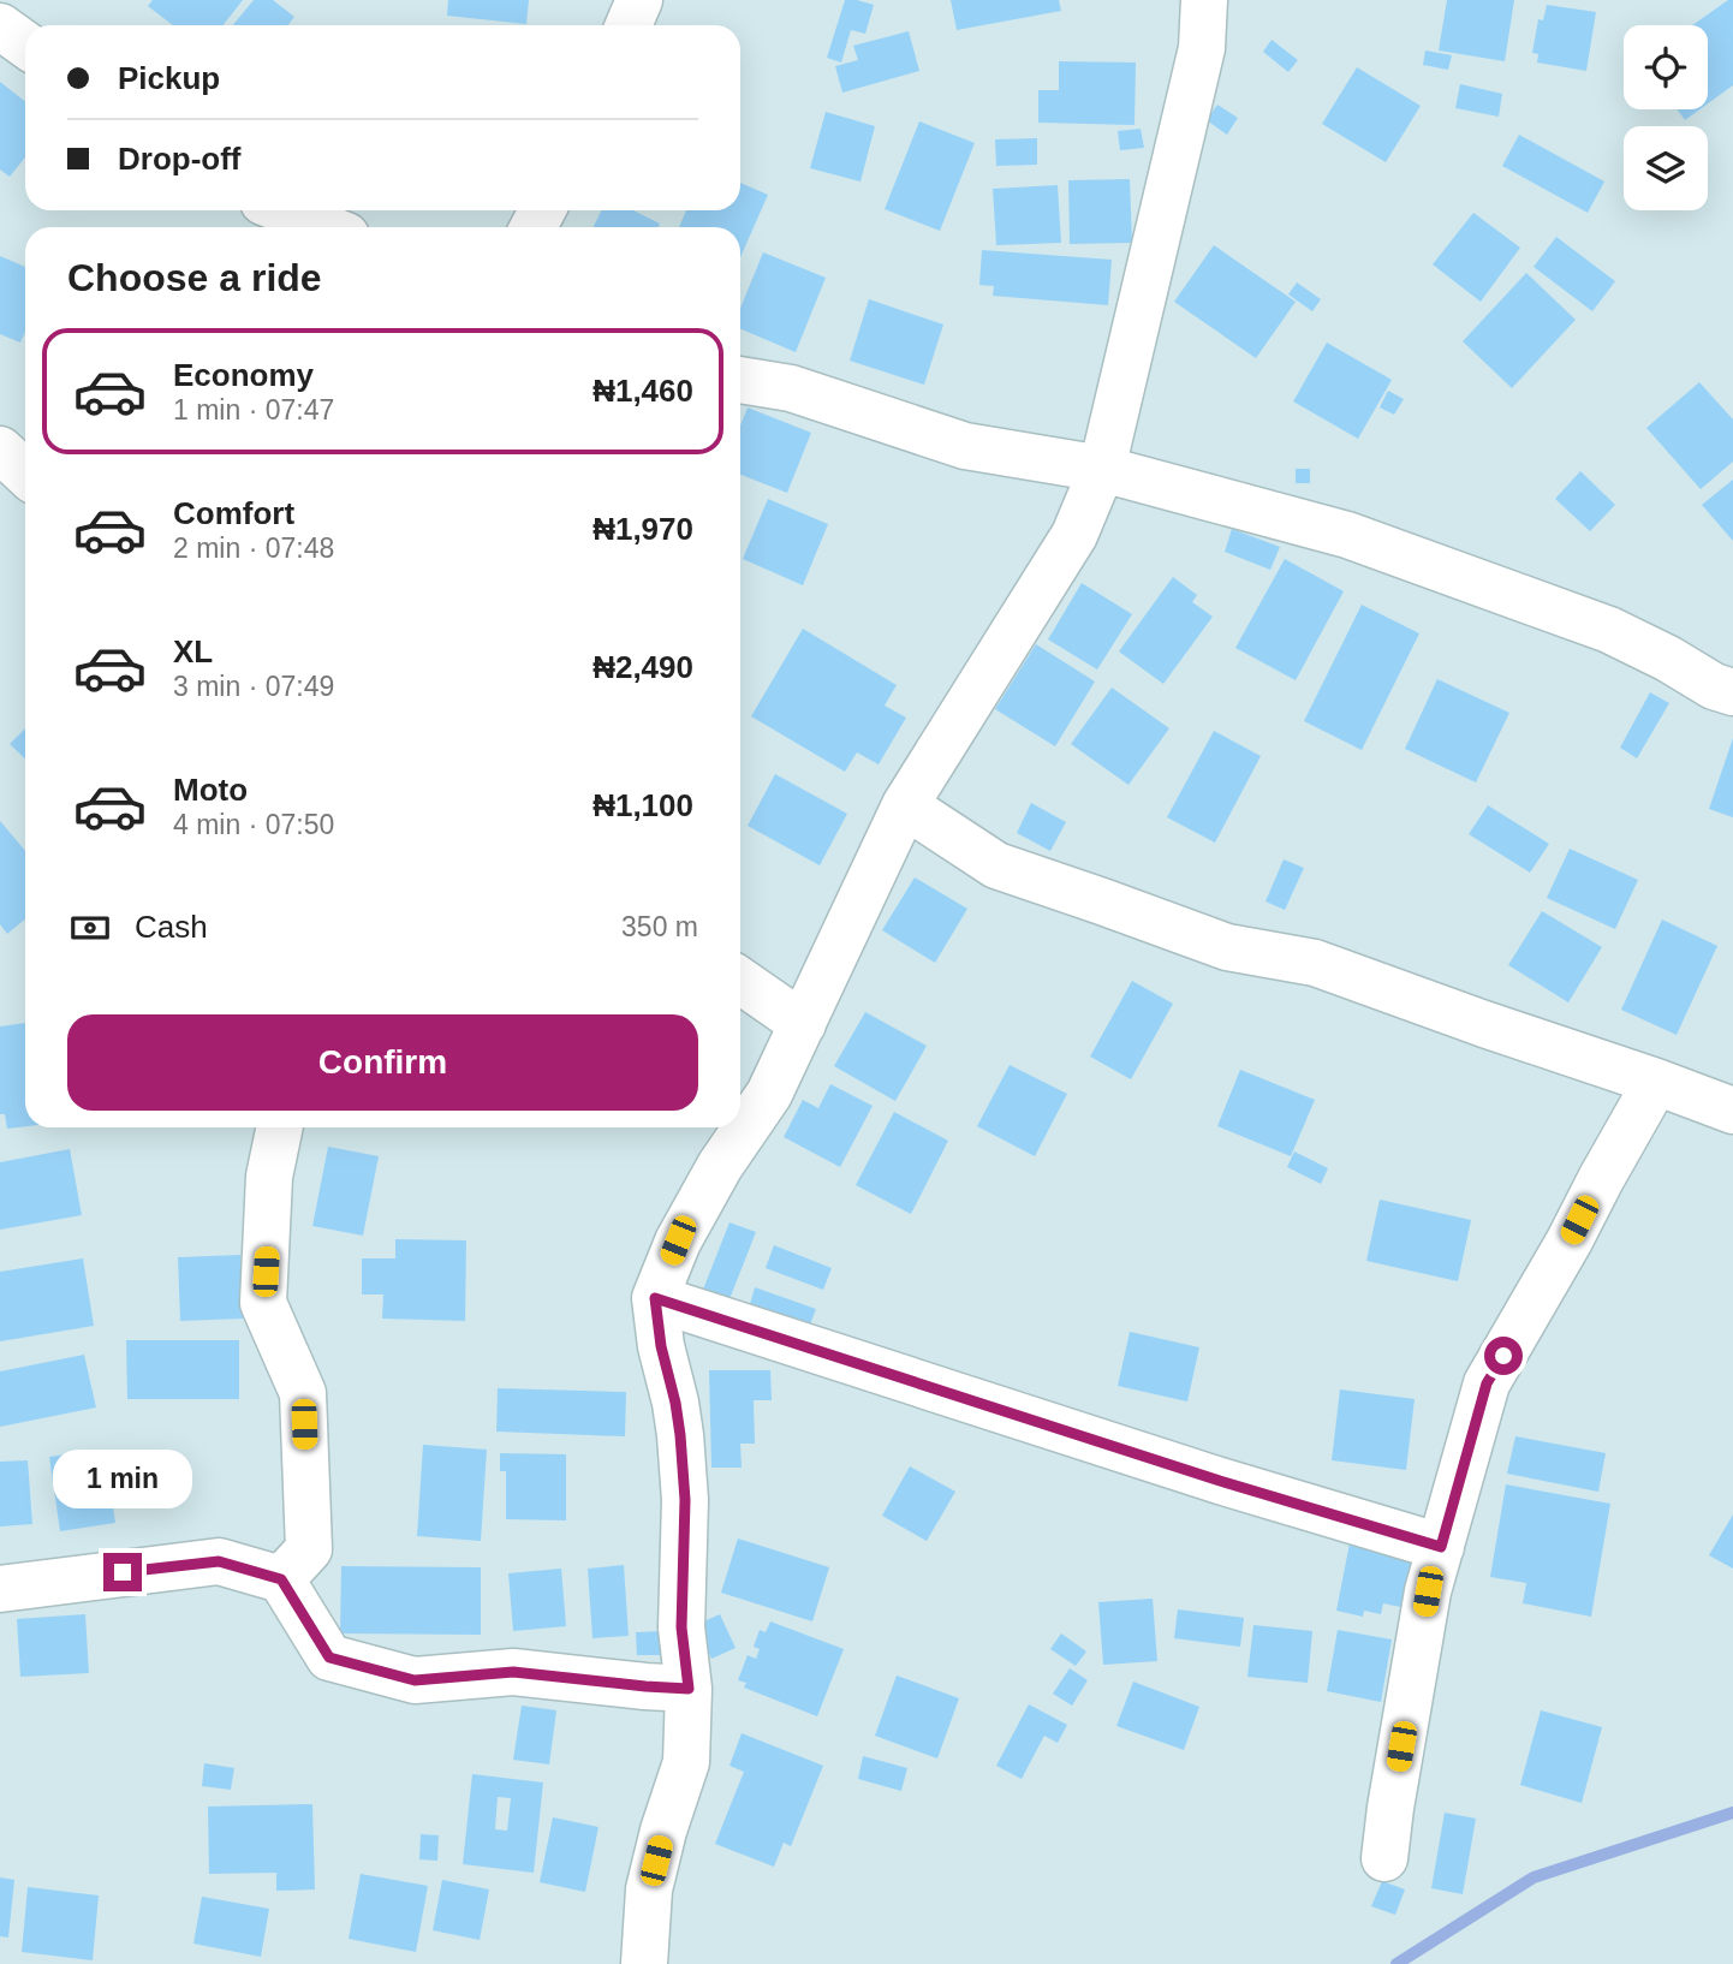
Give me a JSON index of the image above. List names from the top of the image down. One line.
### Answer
{"page":{"banner":["Pickup","Drop-off"],"heading":"Choose a ride","list":[{"name":"Economy","note":"1 min · 07:47","value":"₦1,460"},{"name":"Comfort","note":"2 min · 07:48","value":"₦1,970"},{"name":"XL","note":"3 min · 07:49","value":"₦2,490"},{"name":"Moto","note":"4 min · 07:50","value":"₦1,100"}],"pay":["Cash","350 m"],"buttons":"Confirm","bubble":"1 min"}}
